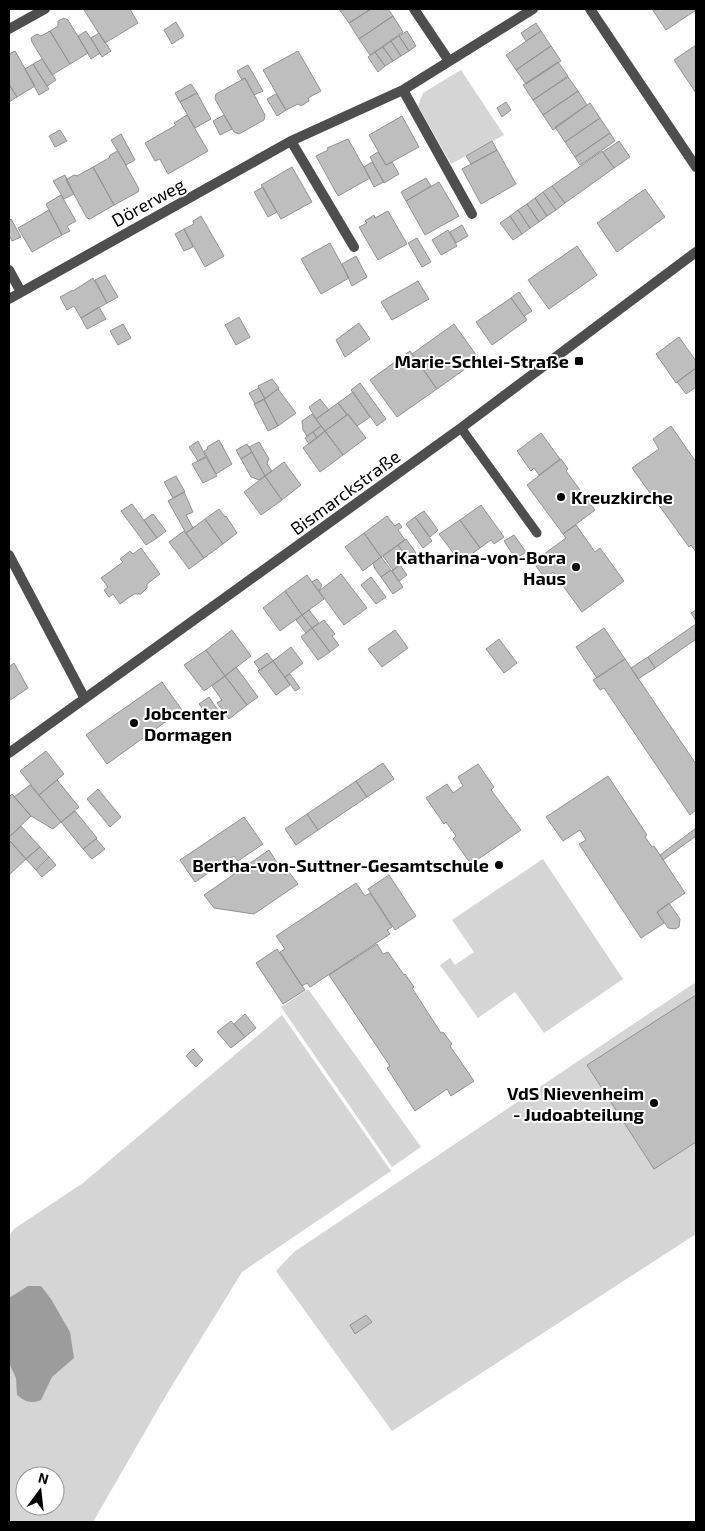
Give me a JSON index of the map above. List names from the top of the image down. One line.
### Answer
{"streets":{"street":["Dörerweg","Bismarckstraße"]},"places":{"transit":["Marie-Schlei-Straße"],"other":["Kreuzkirche","Katharina-von-Bora Haus","Jobcenter Dormagen","Bertha-von-Suttner-Gesamtschule","VdS Nievenheim - Judoabteilung"]},"north":"top"}
